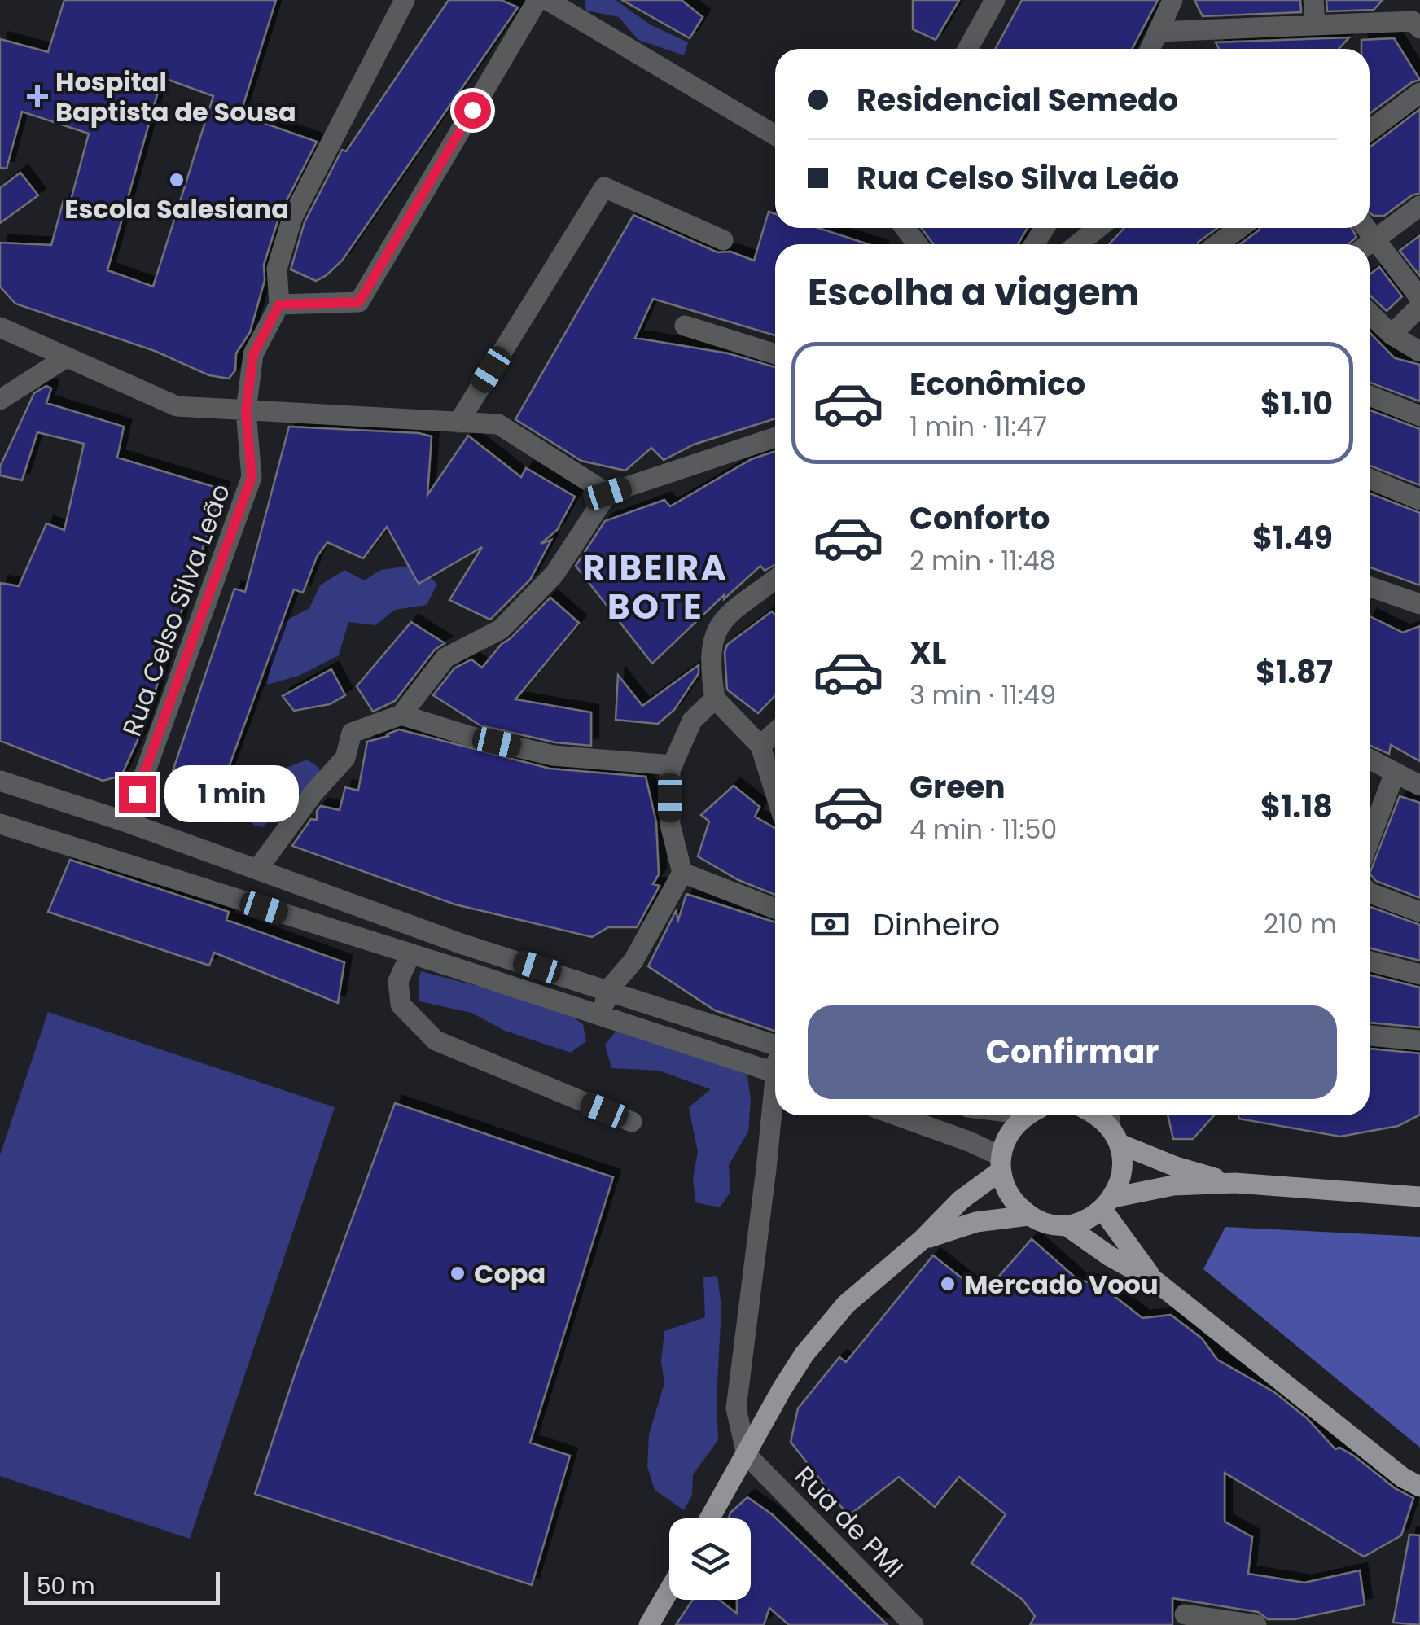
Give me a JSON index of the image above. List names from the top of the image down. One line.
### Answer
{"streets":{"street":["Rua Celso Silva Leão","Rua de PMI"]},"districts":["RIBEIRA BOTE"],"places":{"health":["Hospital Baptista de Sousa"],"other":["Escola Salesiana","Copa","Mercado Voou"]},"scale_bar":"50 m","page":{"banner":["Residencial Semedo","Rua Celso Silva Leão"],"heading":"Escolha a viagem","list":[{"name":"Econômico","note":"1 min · 11:47","value":"$1.10"},{"name":"Conforto","note":"2 min · 11:48","value":"$1.49"},{"name":"XL","note":"3 min · 11:49","value":"$1.87"},{"name":"Green","note":"4 min · 11:50","value":"$1.18"}],"bubble":"1 min","pay":["Dinheiro","210 m"],"buttons":"Confirmar","scale":"50 m"}}
